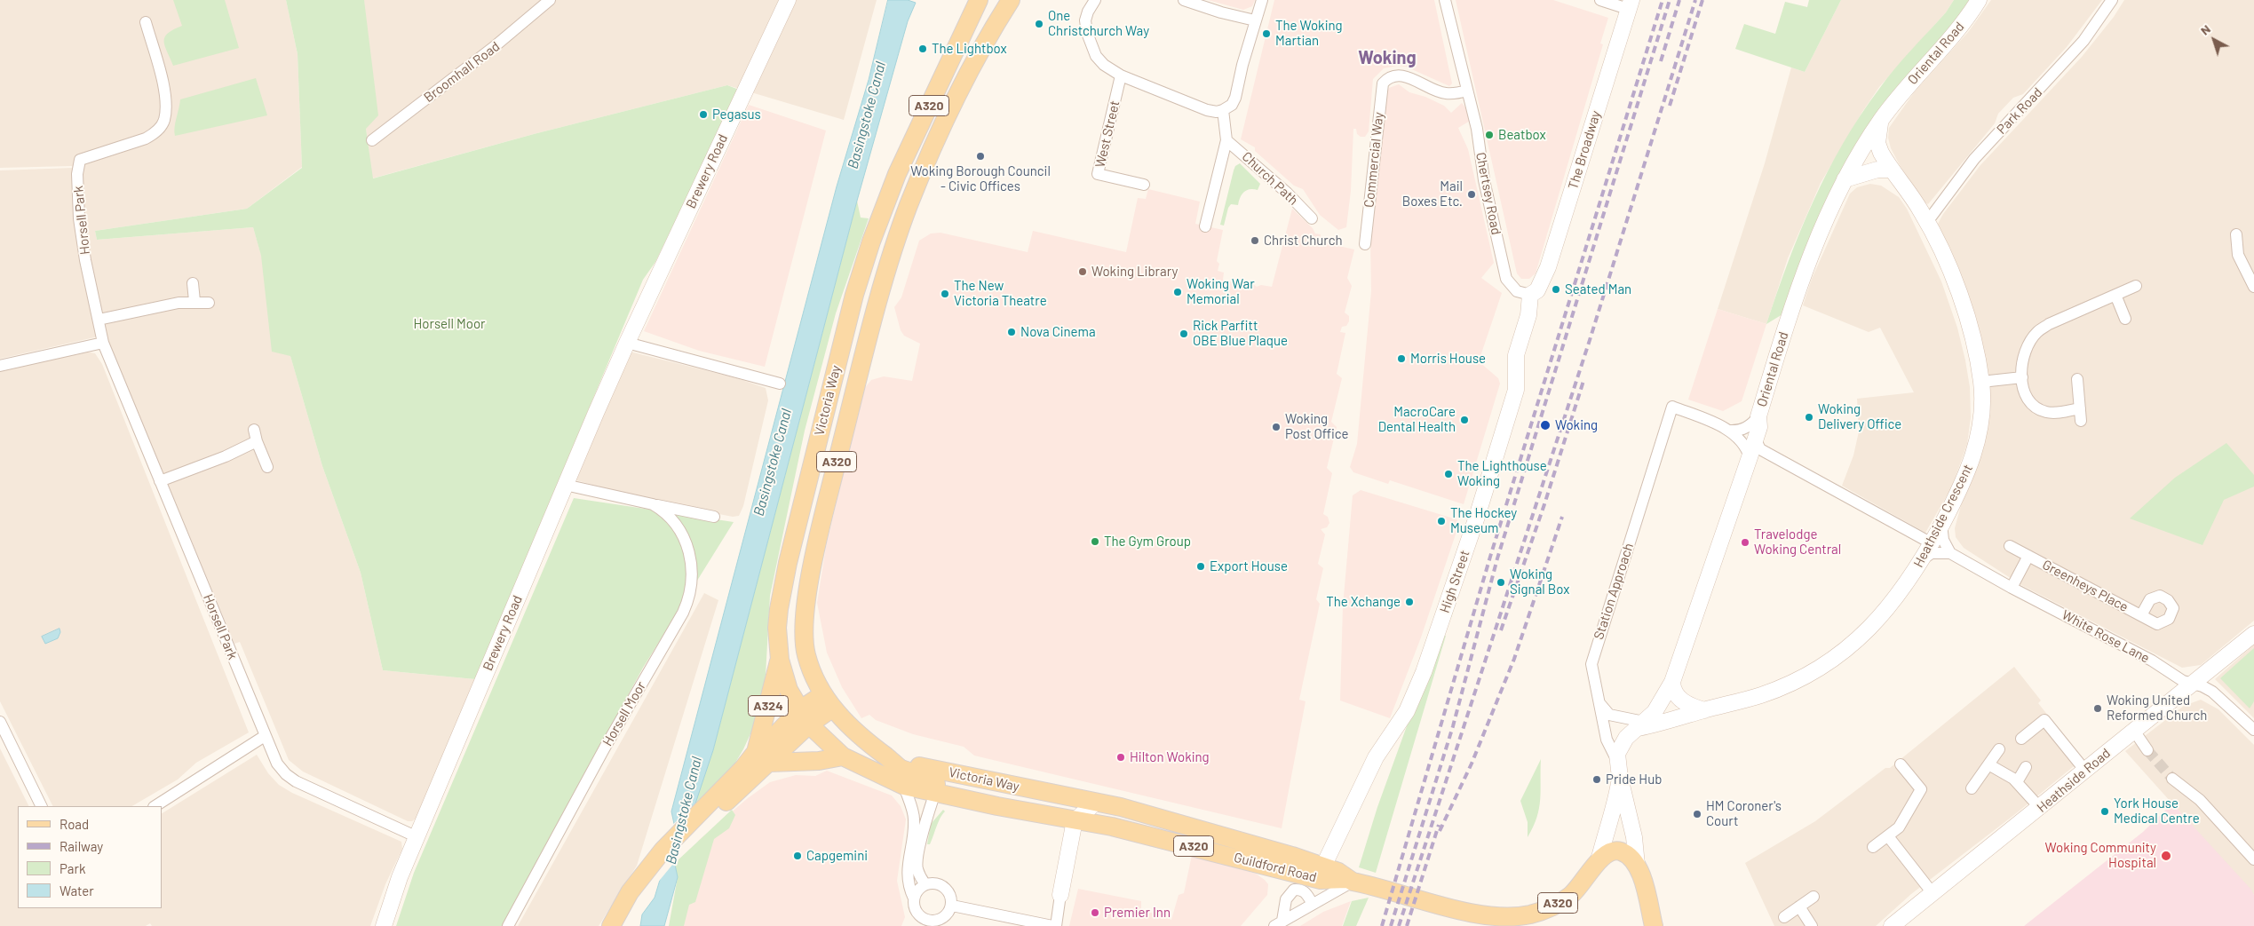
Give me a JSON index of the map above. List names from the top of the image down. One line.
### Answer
{"streets":{"main road":["A320","Victoria Way","Station Approach","A324","Guildford Road"],"street":["Oriental Road","Broomhall Road","Park Road","West Street","The Broadway","Commercial Way","Brewery Road","Church Path","Chertsey Road","Horsell Park","Heathside Crescent","High Street","Greenheys Place","White Rose Lane","Horsell Moor","Heathside Road"]},"crossings":[["Oriental Road","Heathside Crescent"],["Oriental Road","Station Approach"],["A320","Station Approach"],["A320","Guildford Road"],["Park Road","Heathside Crescent"],["The Broadway","Chertsey Road"],["The Broadway","High Street"],["Commercial Way","Chertsey Road"],["Brewery Road","Horsell Park"],["Brewery Road","Horsell Moor"],["Chertsey Road","High Street"],["Victoria Way","A324"],["Victoria Way","Guildford Road"],["High Street","Guildford Road"],["Greenheys Place","White Rose Lane"],["White Rose Lane","Heathside Road"]],"districts":["Woking"],"water":["Basingstoke Canal"],"parks":["Horsell Moor"],"places":["One Christchurch Way","The Woking Martian","The Lightbox","Pegasus","Beatbox","Woking Borough Council - Civic Offices","Mail Boxes Etc.","Christ Church","Woking Library","Seated Man","Woking War Memorial","The New Victoria Theatre","Nova Cinema","Rick Parfitt OBE Blue Plaque","Morris House","Woking Delivery Office","MacroCare Dental Health","Woking","Woking Post Office","The Lighthouse Woking","The Hockey Museum","The Gym Group","Travelodge Woking Central","Export House","Woking Signal Box","The Xchange","Woking United Reformed Church","Hilton Woking","Pride Hub","York House Medical Centre","HM Coroner's Court","Capgemini","Woking Community Hospital","Premier Inn"],"legend":["Road","Railway","Park","Water"],"north":"top left"}
